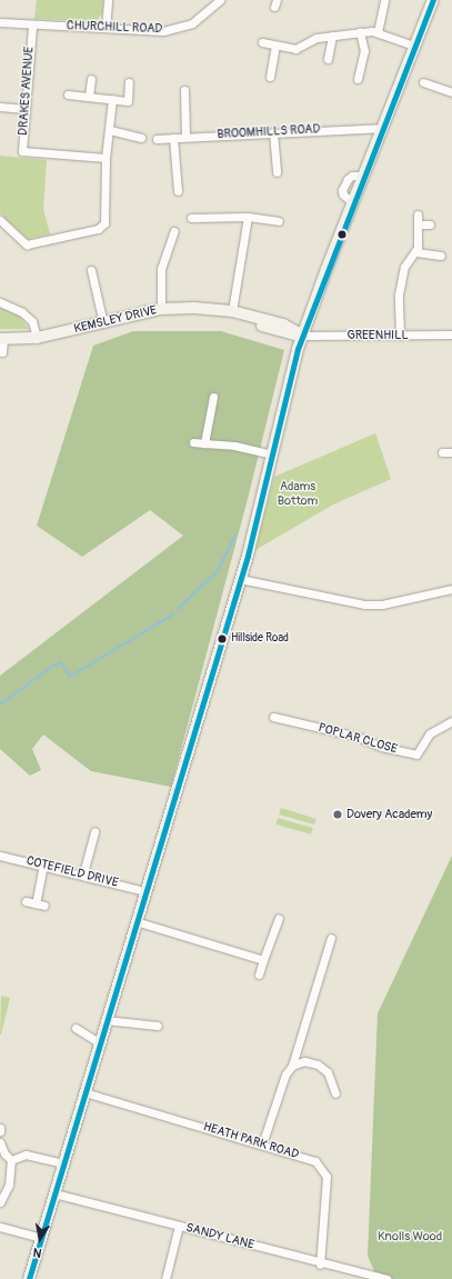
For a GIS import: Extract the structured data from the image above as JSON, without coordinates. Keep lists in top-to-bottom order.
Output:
{
  "streets": {
    "street": [
      "CHURCHILL ROAD",
      "DRAKES AVENUE",
      "BROOMHILLS ROAD",
      "KEMSLEY DRIVE",
      "GREENHILL",
      "POPLAR CLOSE",
      "COTEFIELD DRIVE",
      "HEATH PARK ROAD",
      "SANDY LANE"
    ]
  },
  "crossings": [
    ["CHURCHILL ROAD", "DRAKES AVENUE"],
    ["KEMSLEY DRIVE", "GREENHILL"],
    ["HEATH PARK ROAD", "SANDY LANE"]
  ],
  "parks": ["Adams Bottom", "Knolls Wood"],
  "places": ["Hillside Road", "Dovery Academy"],
  "north": "bottom"
}
